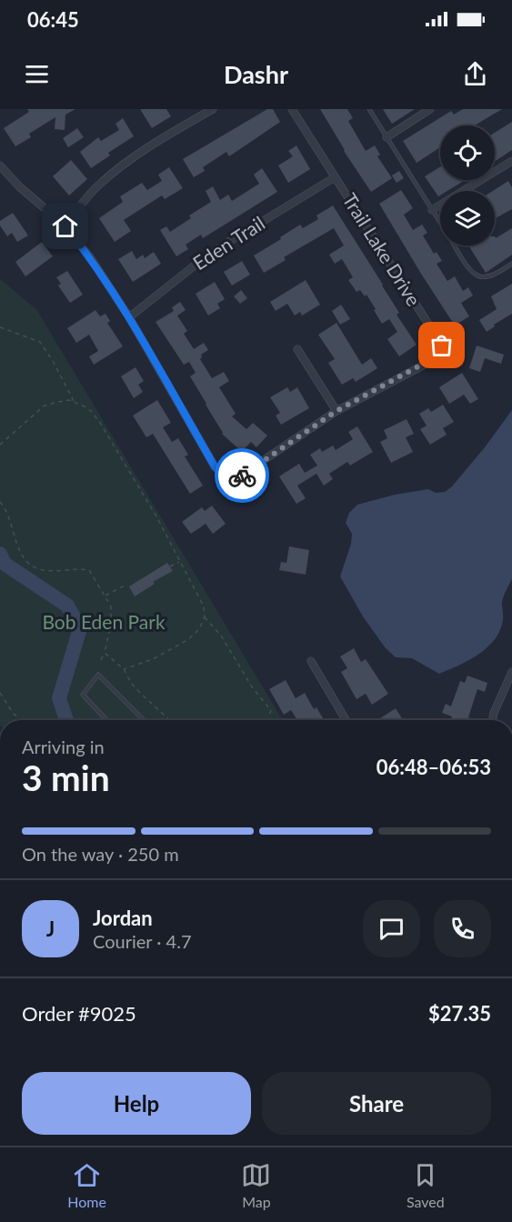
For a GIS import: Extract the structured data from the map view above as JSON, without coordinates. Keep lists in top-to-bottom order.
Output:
{
  "streets": {
    "street": ["Eden Trail", "Trail Lake Drive"]
  },
  "crossings": [
    ["Eden Trail", "Trail Lake Drive"]
  ],
  "parks": ["Bob Eden Park"],
  "page": {
    "status": "06:45",
    "header": "Dashr",
    "heading": ["3 min", "Arriving in", "06:48–06:53"],
    "panel": [
      "Jordan",
      "Courier · 4.7",
      "Order #9025",
      "$27.35"
    ],
    "bar": "On the way · 250 m",
    "round": "J",
    "buttons": ["Help", "Share"],
    "tabs": ["Home", "Map", "Saved"]
  }
}
